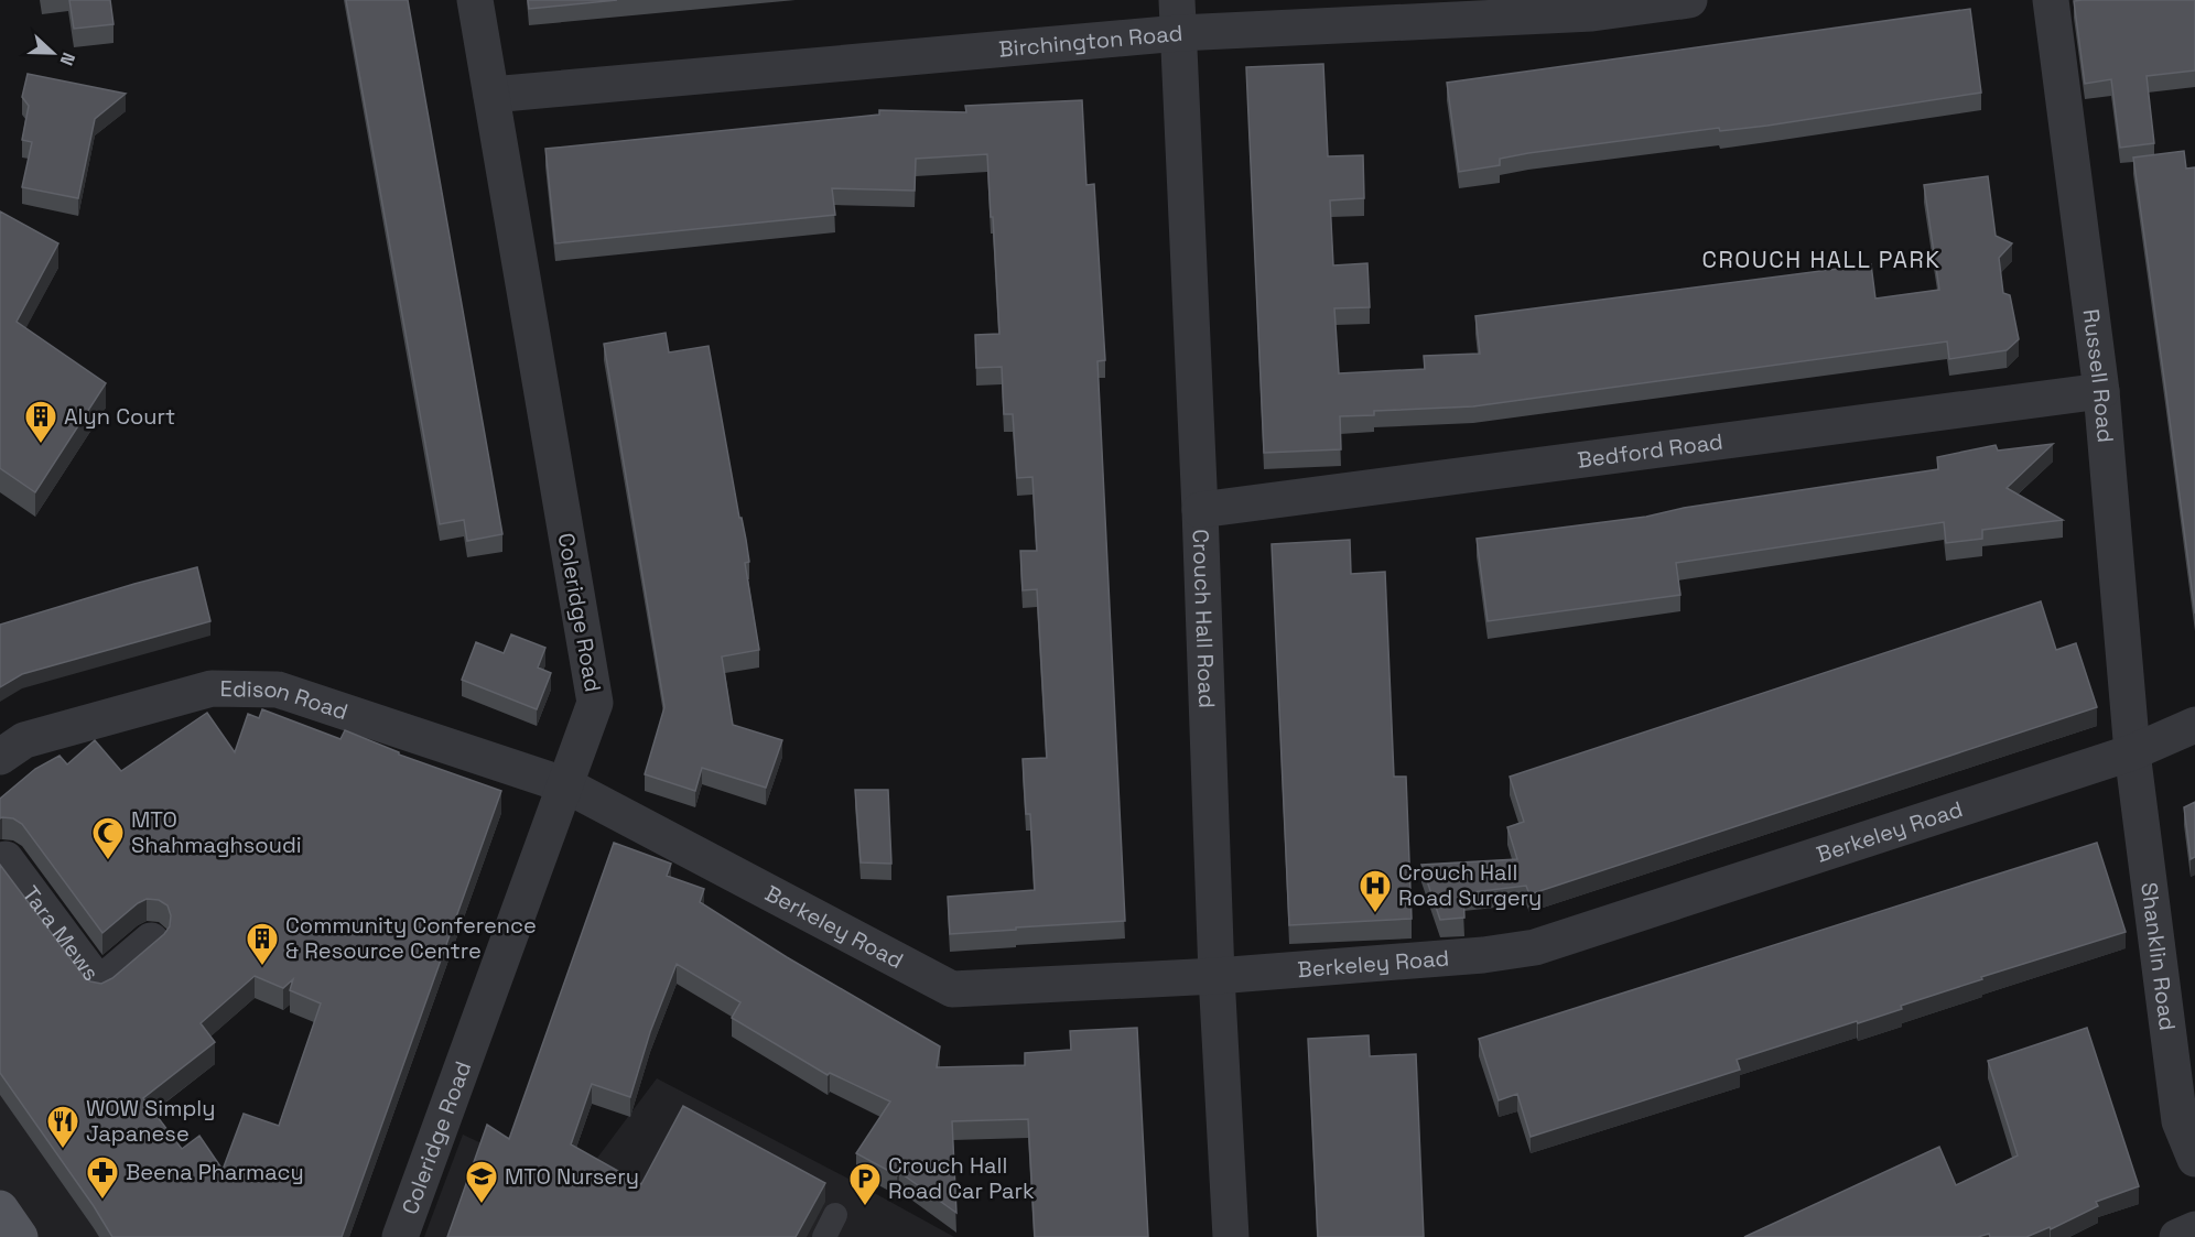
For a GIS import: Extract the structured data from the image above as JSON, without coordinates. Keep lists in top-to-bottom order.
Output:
{
  "streets": {
    "street": [
      "Birchington Road",
      "Russell Road",
      "Bedford Road",
      "Coleridge Road",
      "Crouch Hall Road",
      "Edison Road",
      "Berkeley Road",
      "Tara Mews",
      "Shanklin Road"
    ]
  },
  "crossings": [
    ["Birchington Road", "Coleridge Road"],
    ["Birchington Road", "Crouch Hall Road"],
    ["Russell Road", "Bedford Road"],
    ["Russell Road", "Berkeley Road"],
    ["Russell Road", "Shanklin Road"],
    ["Bedford Road", "Crouch Hall Road"],
    ["Coleridge Road", "Edison Road"],
    ["Coleridge Road", "Berkeley Road"],
    ["Crouch Hall Road", "Berkeley Road"],
    ["Edison Road", "Berkeley Road"],
    ["Berkeley Road", "Shanklin Road"]
  ],
  "districts": ["CROUCH HALL PARK"],
  "places": {
    "building": ["Alyn Court", "Community Conference & Resource Centre"],
    "mosque": ["MTO Shahmaghsoudi"],
    "hospital": ["Crouch Hall Road Surgery"],
    "restaurant": ["WOW Simply Japanese"],
    "pharmacy": ["Beena Pharmacy"],
    "school or university": ["MTO Nursery"],
    "parking": ["Crouch Hall Road Car Park"]
  },
  "north": "right"
}
